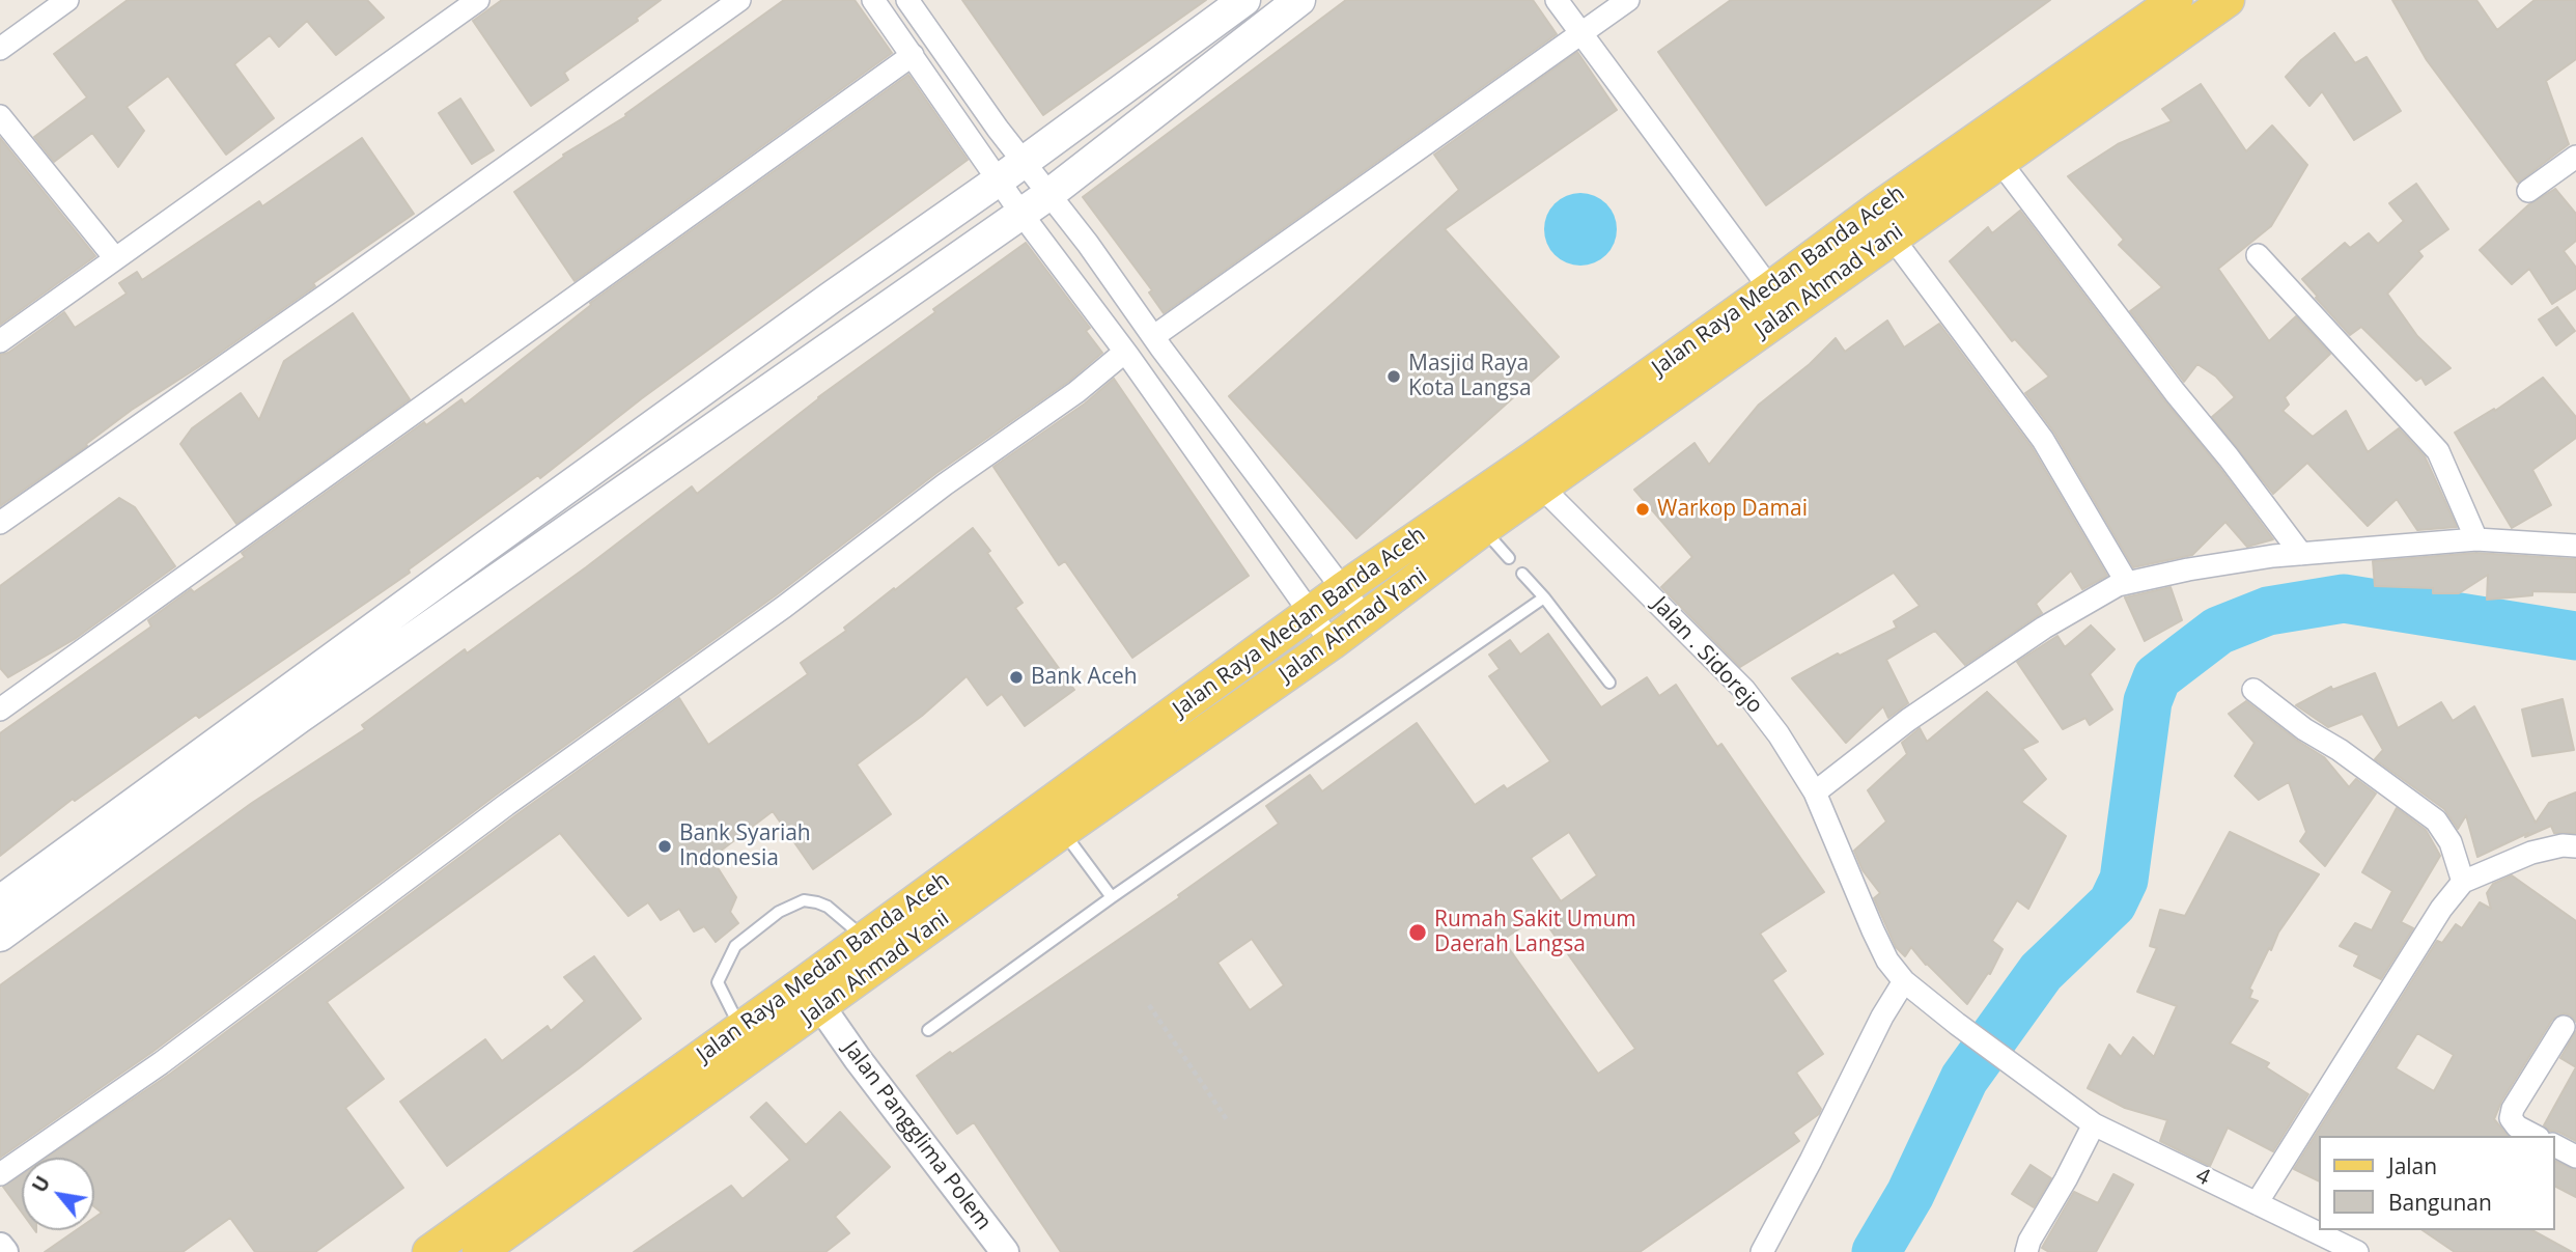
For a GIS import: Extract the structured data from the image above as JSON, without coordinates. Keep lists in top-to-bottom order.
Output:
{
  "streets": {
    "main road": ["Jalan Raya Medan Banda Aceh", "Jalan Ahmad Yani"],
    "street": ["Jalan . Sidorejo", "Jalan Pangglima Polem", "4"]
  },
  "crossings": [
    ["Jalan Raya Medan Banda Aceh", "Jalan Ahmad Yani"],
    ["Jalan Raya Medan Banda Aceh", "Jalan Pangglima Polem"],
    ["Jalan Ahmad Yani", "Jalan . Sidorejo"],
    ["Jalan Ahmad Yani", "Jalan Pangglima Polem"],
    ["Jalan . Sidorejo", "4"]
  ],
  "places": [
    "Masjid Raya Kota Langsa",
    "Warkop Damai",
    "Bank Aceh",
    "Bank Syariah Indonesia",
    "Rumah Sakit Umum Daerah Langsa"
  ],
  "legend": ["Jalan", "Bangunan"],
  "north": "top left"
}
